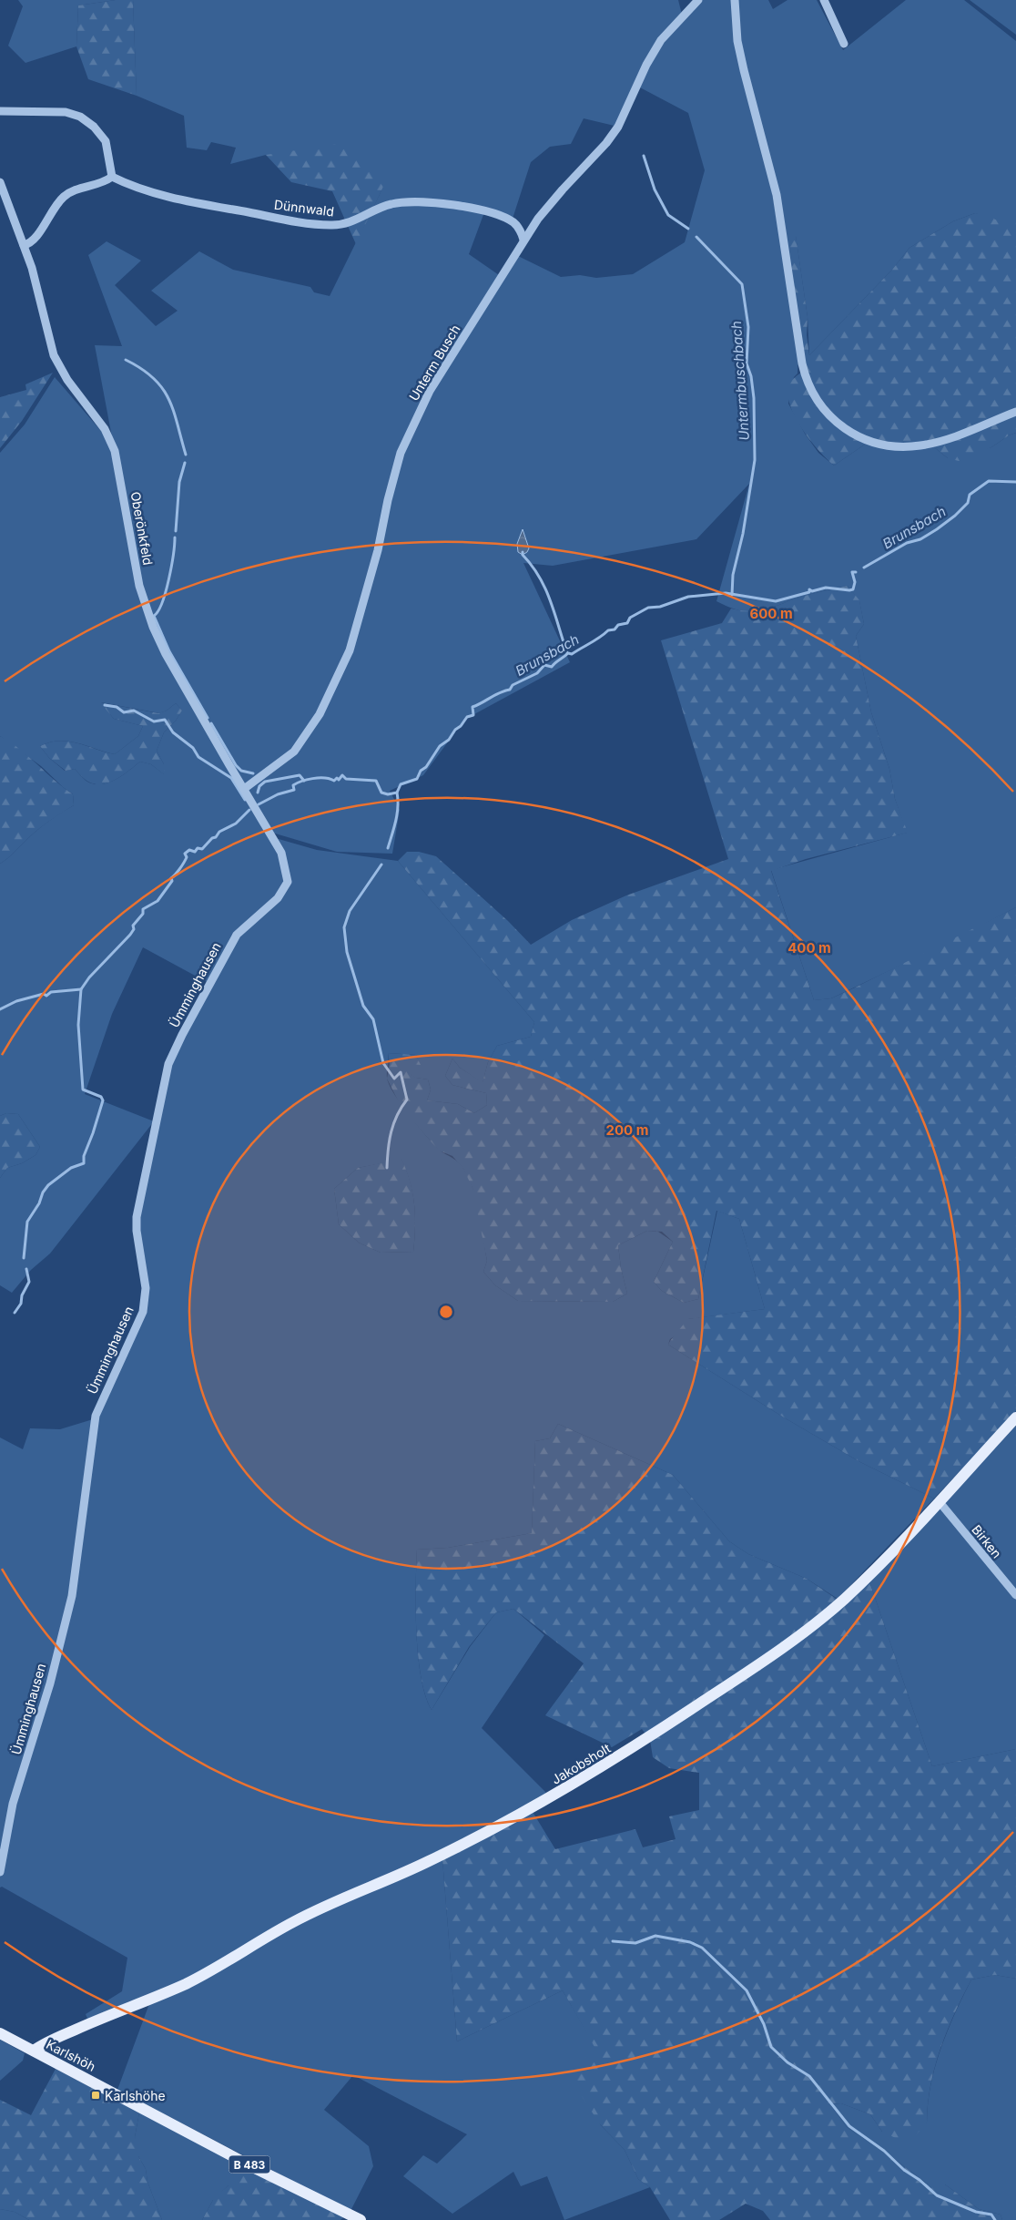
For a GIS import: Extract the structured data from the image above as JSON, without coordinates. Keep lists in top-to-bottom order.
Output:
{
  "streets": {
    "main road": ["Jakobsholt", "Karlshöh", "B 483"],
    "street": [
      "Dünnwald",
      "Unterm Busch",
      "Oberönkfeld",
      "Ümminghausen",
      "Birken"
    ]
  },
  "crossings": [
    ["Dünnwald", "Unterm Busch"],
    ["Unterm Busch", "Oberönkfeld"],
    ["Oberönkfeld", "Ümminghausen"],
    ["Birken", "Jakobsholt"],
    ["Jakobsholt", "Karlshöh"],
    ["Karlshöh", "B 483"]
  ],
  "water": ["Untermbuschbach", "Brunsbach"],
  "places": {
    "transit": ["Karlshöhe"]
  },
  "rings": ["600 m", "400 m", "200 m"]
}
